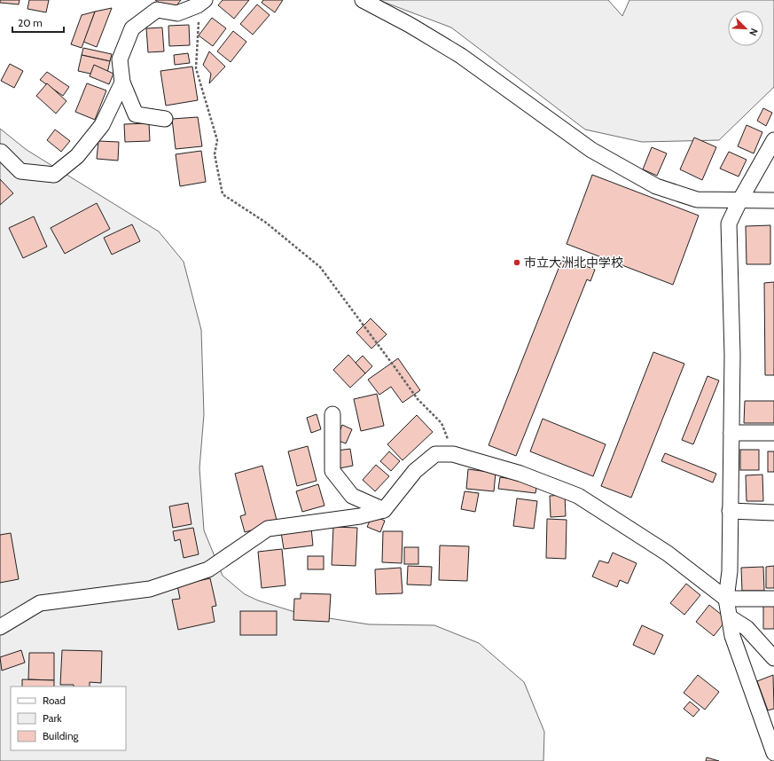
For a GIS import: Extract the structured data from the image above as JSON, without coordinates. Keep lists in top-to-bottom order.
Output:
{
  "places": ["市立大洲北中学校"],
  "legend": ["Road", "Park", "Building"],
  "scale_bar": "20 m",
  "north": "bottom right"
}
